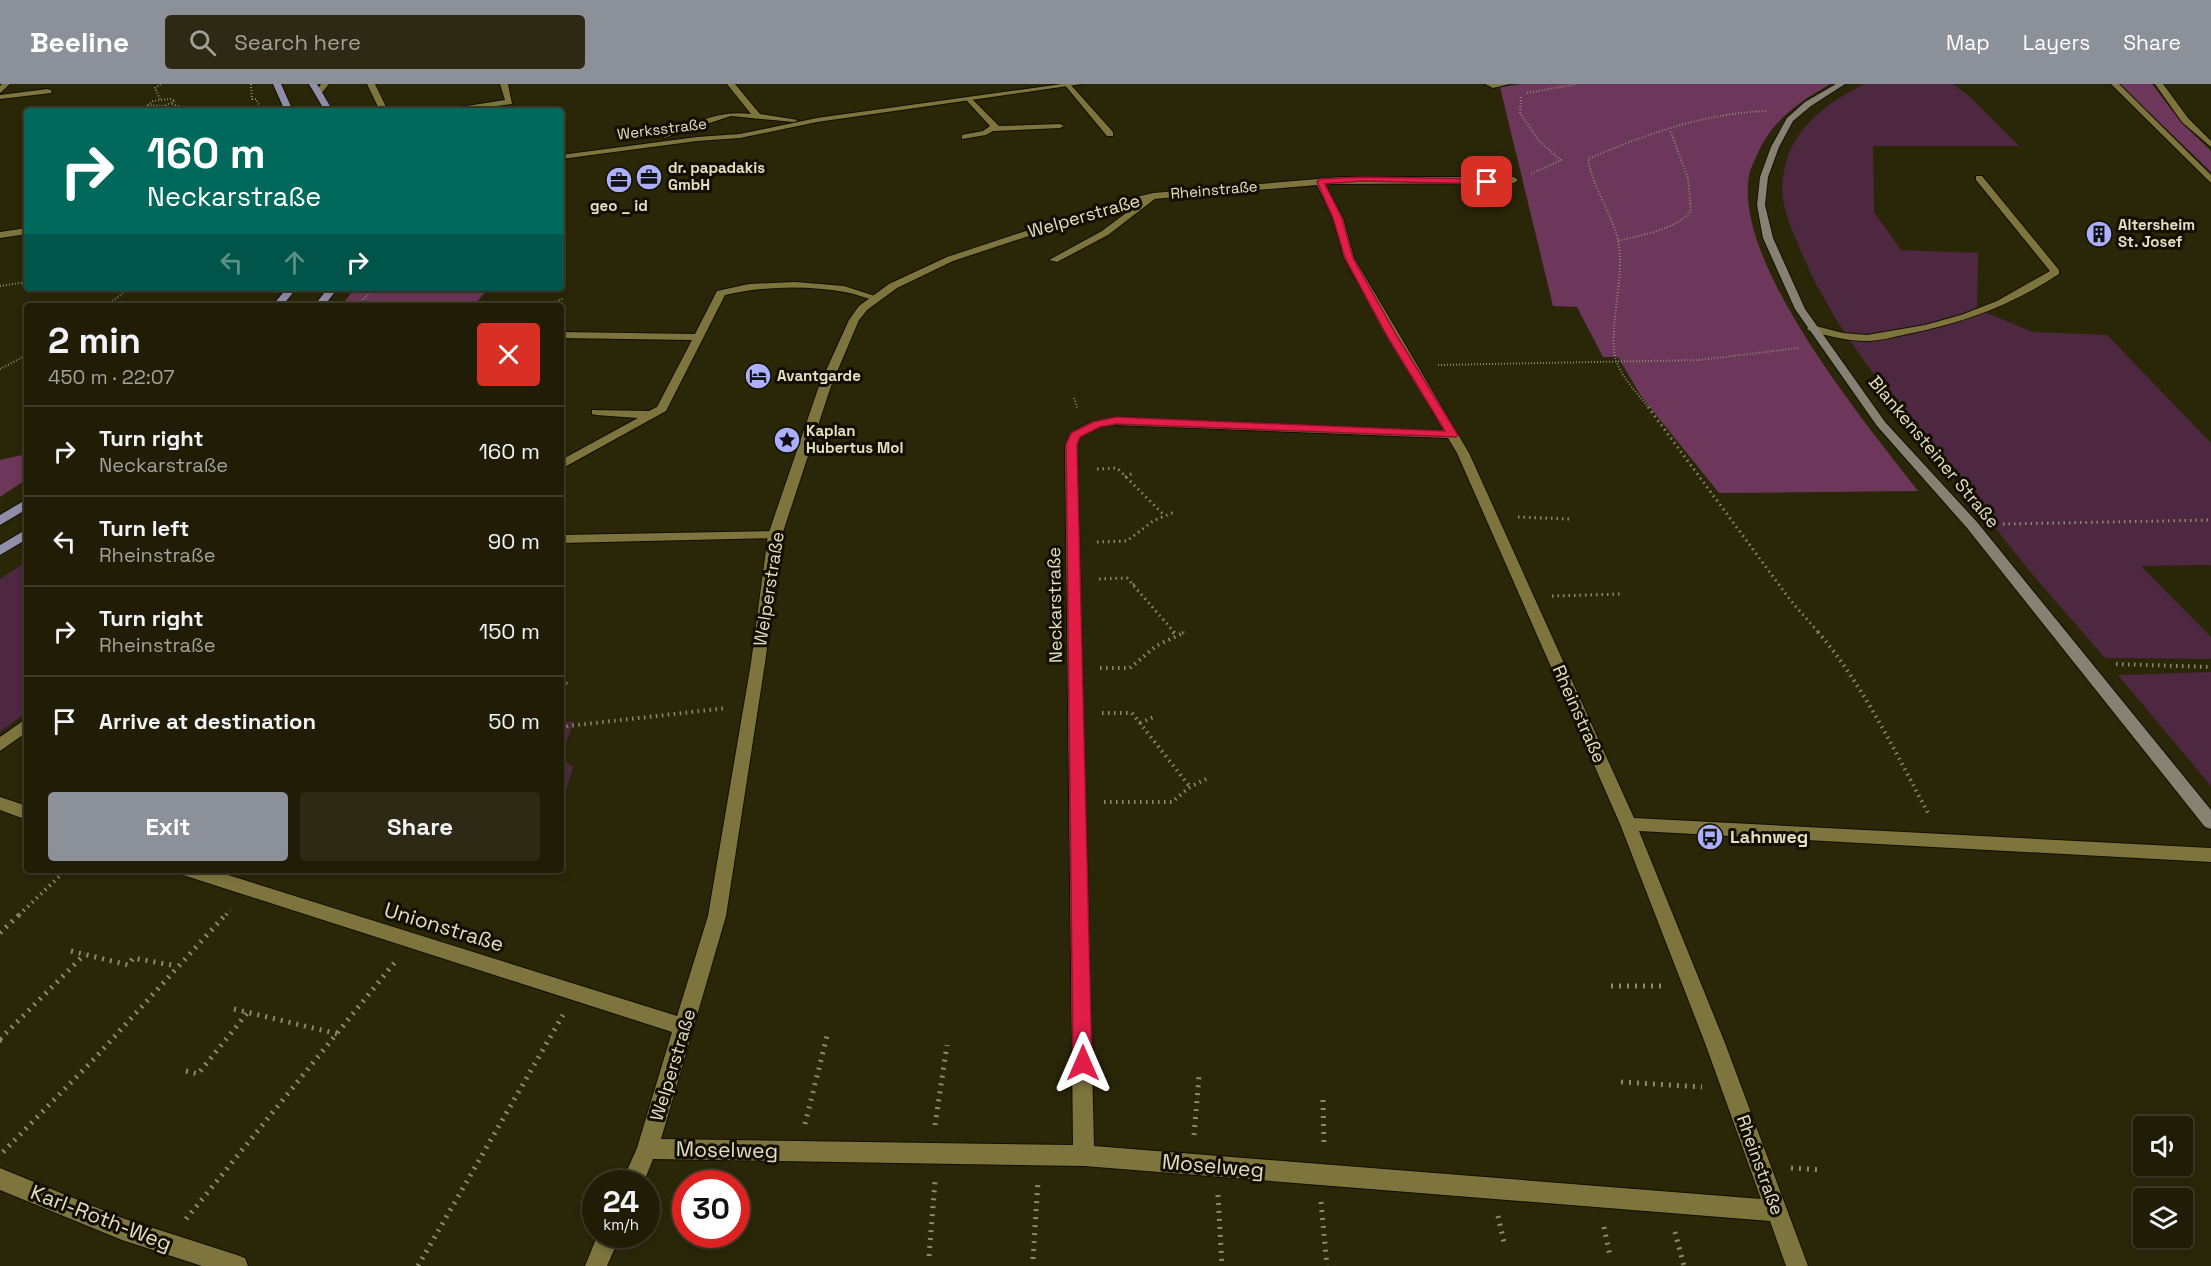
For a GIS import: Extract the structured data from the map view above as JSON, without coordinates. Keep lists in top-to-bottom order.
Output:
{
  "streets": {
    "main road": ["Blankensteiner Straße"],
    "street": [
      "Werksstraße",
      "Rheinstraße",
      "Welperstraße",
      "Neckarstraße",
      "Unionstraße",
      "Moselweg",
      "Karl-Roth-Weg"
    ]
  },
  "crossings": [
    ["Rheinstraße", "Welperstraße"],
    ["Rheinstraße", "Neckarstraße"],
    ["Rheinstraße", "Moselweg"],
    ["Welperstraße", "Unionstraße"],
    ["Welperstraße", "Moselweg"],
    ["Neckarstraße", "Moselweg"]
  ],
  "places": {
    "office": ["dr. papadakis GmbH", "geo _ id"],
    "building": ["Altersheim St. Josef"],
    "hotel": ["Avantgarde"],
    "place": ["Kaplan Hubertus Mol"],
    "bus stop": ["Lahnweg"]
  },
  "page": {
    "header": "Beeline",
    "search": "Search here",
    "nav": ["Map", "Layers", "Share"],
    "turn": ["160 m", "Neckarstraße"],
    "heading": ["2 min", "450 m · 22:07"],
    "list": [
      {
        "name": "Turn right",
        "note": "Neckarstraße",
        "value": "160 m"
      },
      {
        "name": "Turn left",
        "note": "Rheinstraße",
        "value": "90 m"
      },
      {
        "name": "Turn right",
        "note": "Rheinstraße",
        "value": "150 m"
      },
      {
        "name": "Arrive at destination",
        "value": "50 m"
      }
    ],
    "buttons": ["Exit", "Share"],
    "speed": "24 km/h",
    "limit": "30"
  }
}
